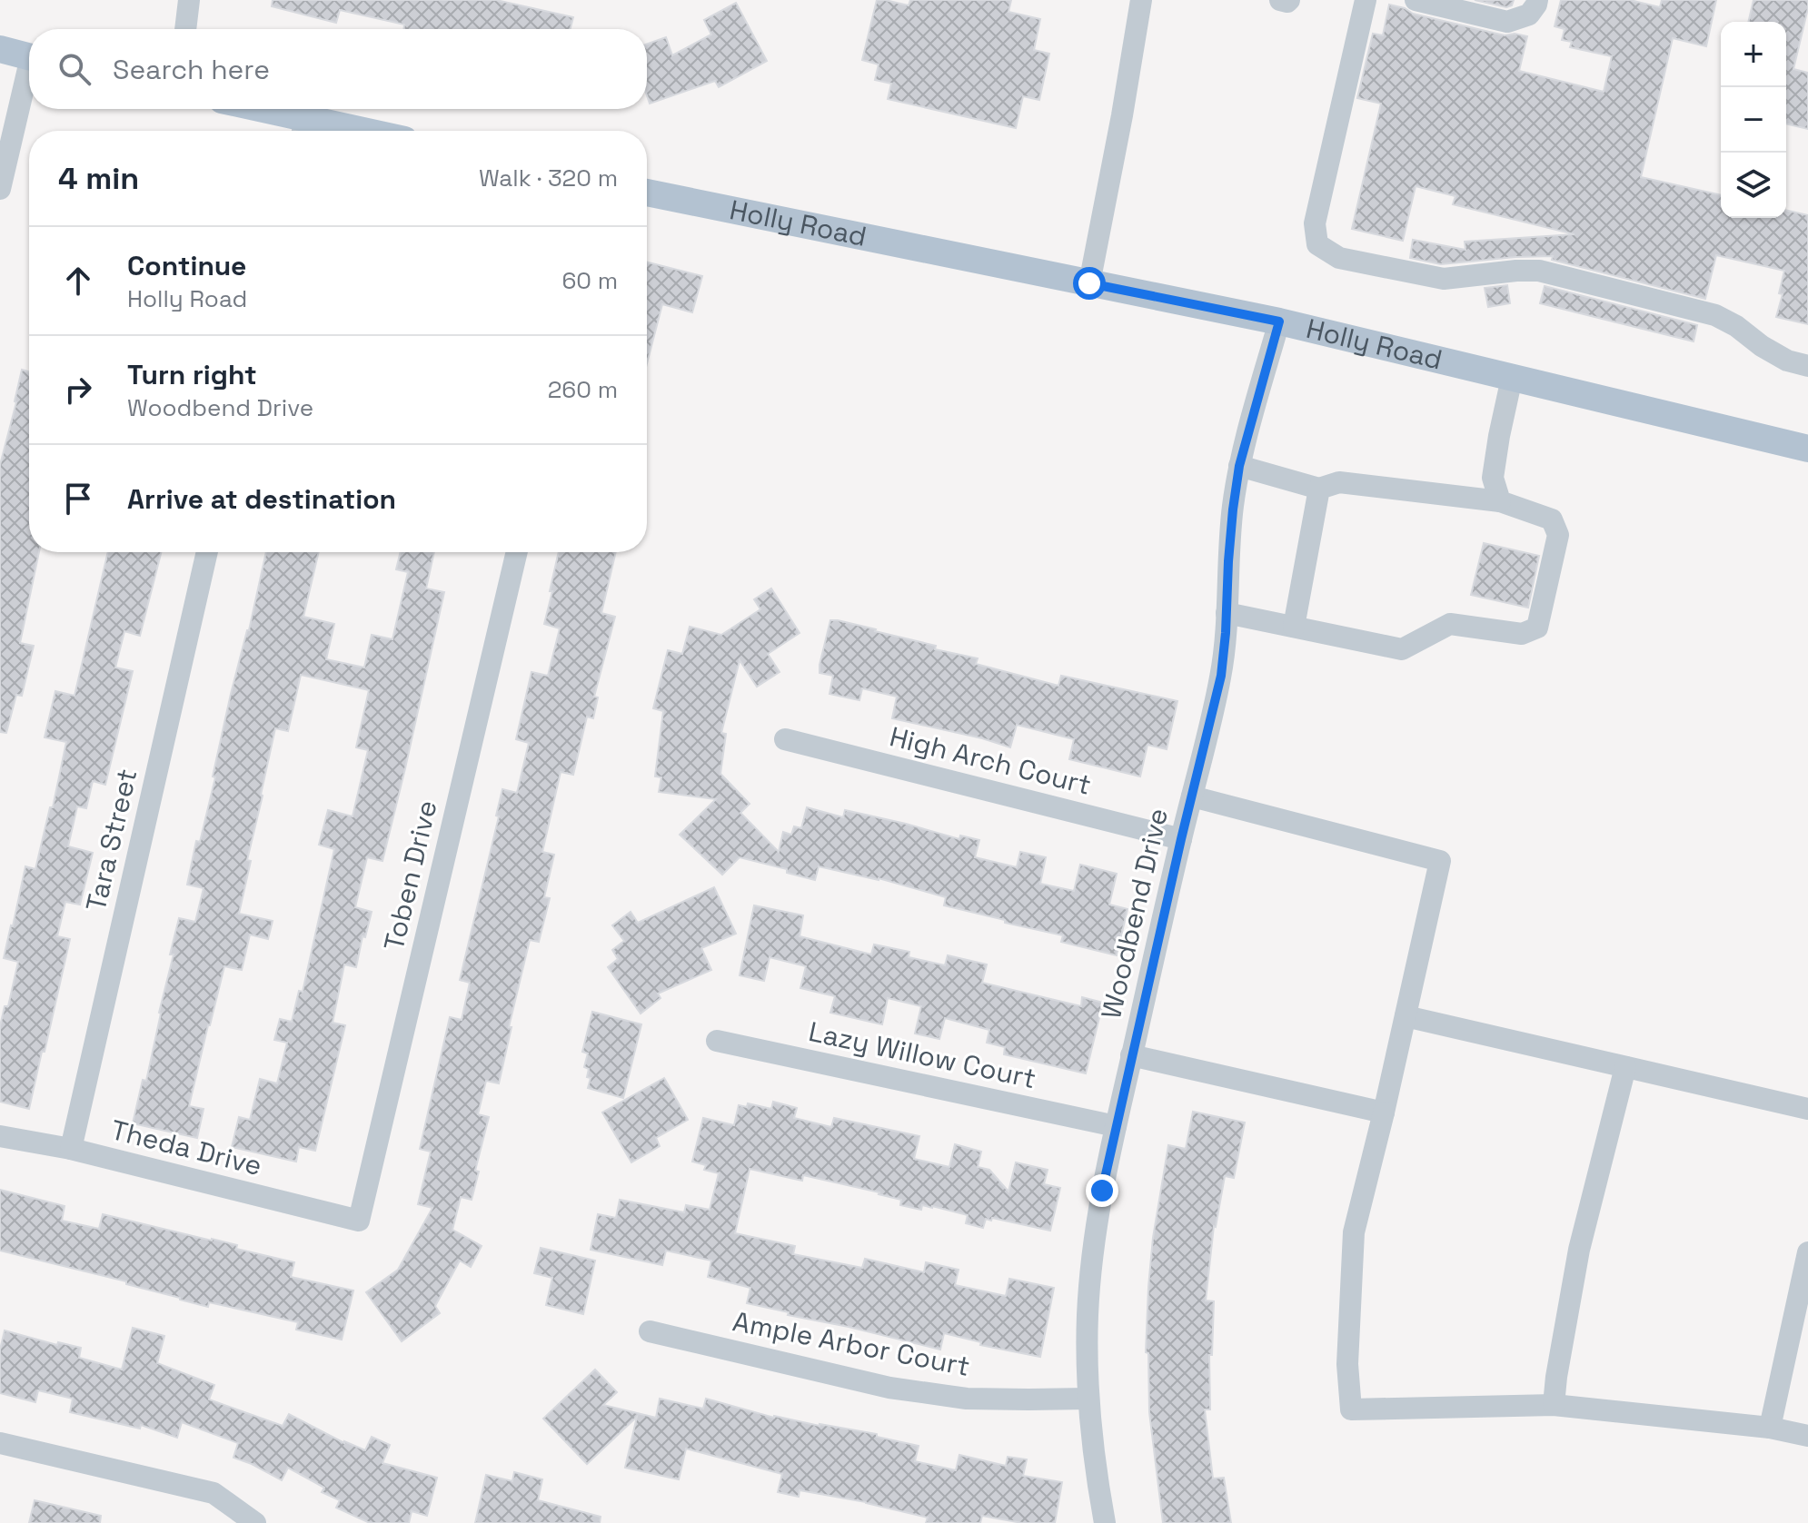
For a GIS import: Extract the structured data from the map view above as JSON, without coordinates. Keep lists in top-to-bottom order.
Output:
{
  "streets": {
    "main road": ["Holly Road"],
    "street": [
      "High Arch Court",
      "Tara Street",
      "Toben Drive",
      "Woodbend Drive",
      "Lazy Willow Court",
      "Theda Drive",
      "Ample Arbor Court"
    ]
  },
  "crossings": [
    ["Holly Road", "Woodbend Drive"],
    ["High Arch Court", "Woodbend Drive"],
    ["Tara Street", "Theda Drive"],
    ["Toben Drive", "Theda Drive"],
    ["Woodbend Drive", "Lazy Willow Court"],
    ["Woodbend Drive", "Ample Arbor Court"]
  ],
  "page": {
    "map_buttons": ["+", "−"],
    "search": "Search here",
    "heading": ["4 min", "Walk · 320 m"],
    "list": [
      ["Continue", "Holly Road", "60 m"],
      ["Turn right", "Woodbend Drive", "260 m"],
      "Arrive at destination"
    ]
  }
}
